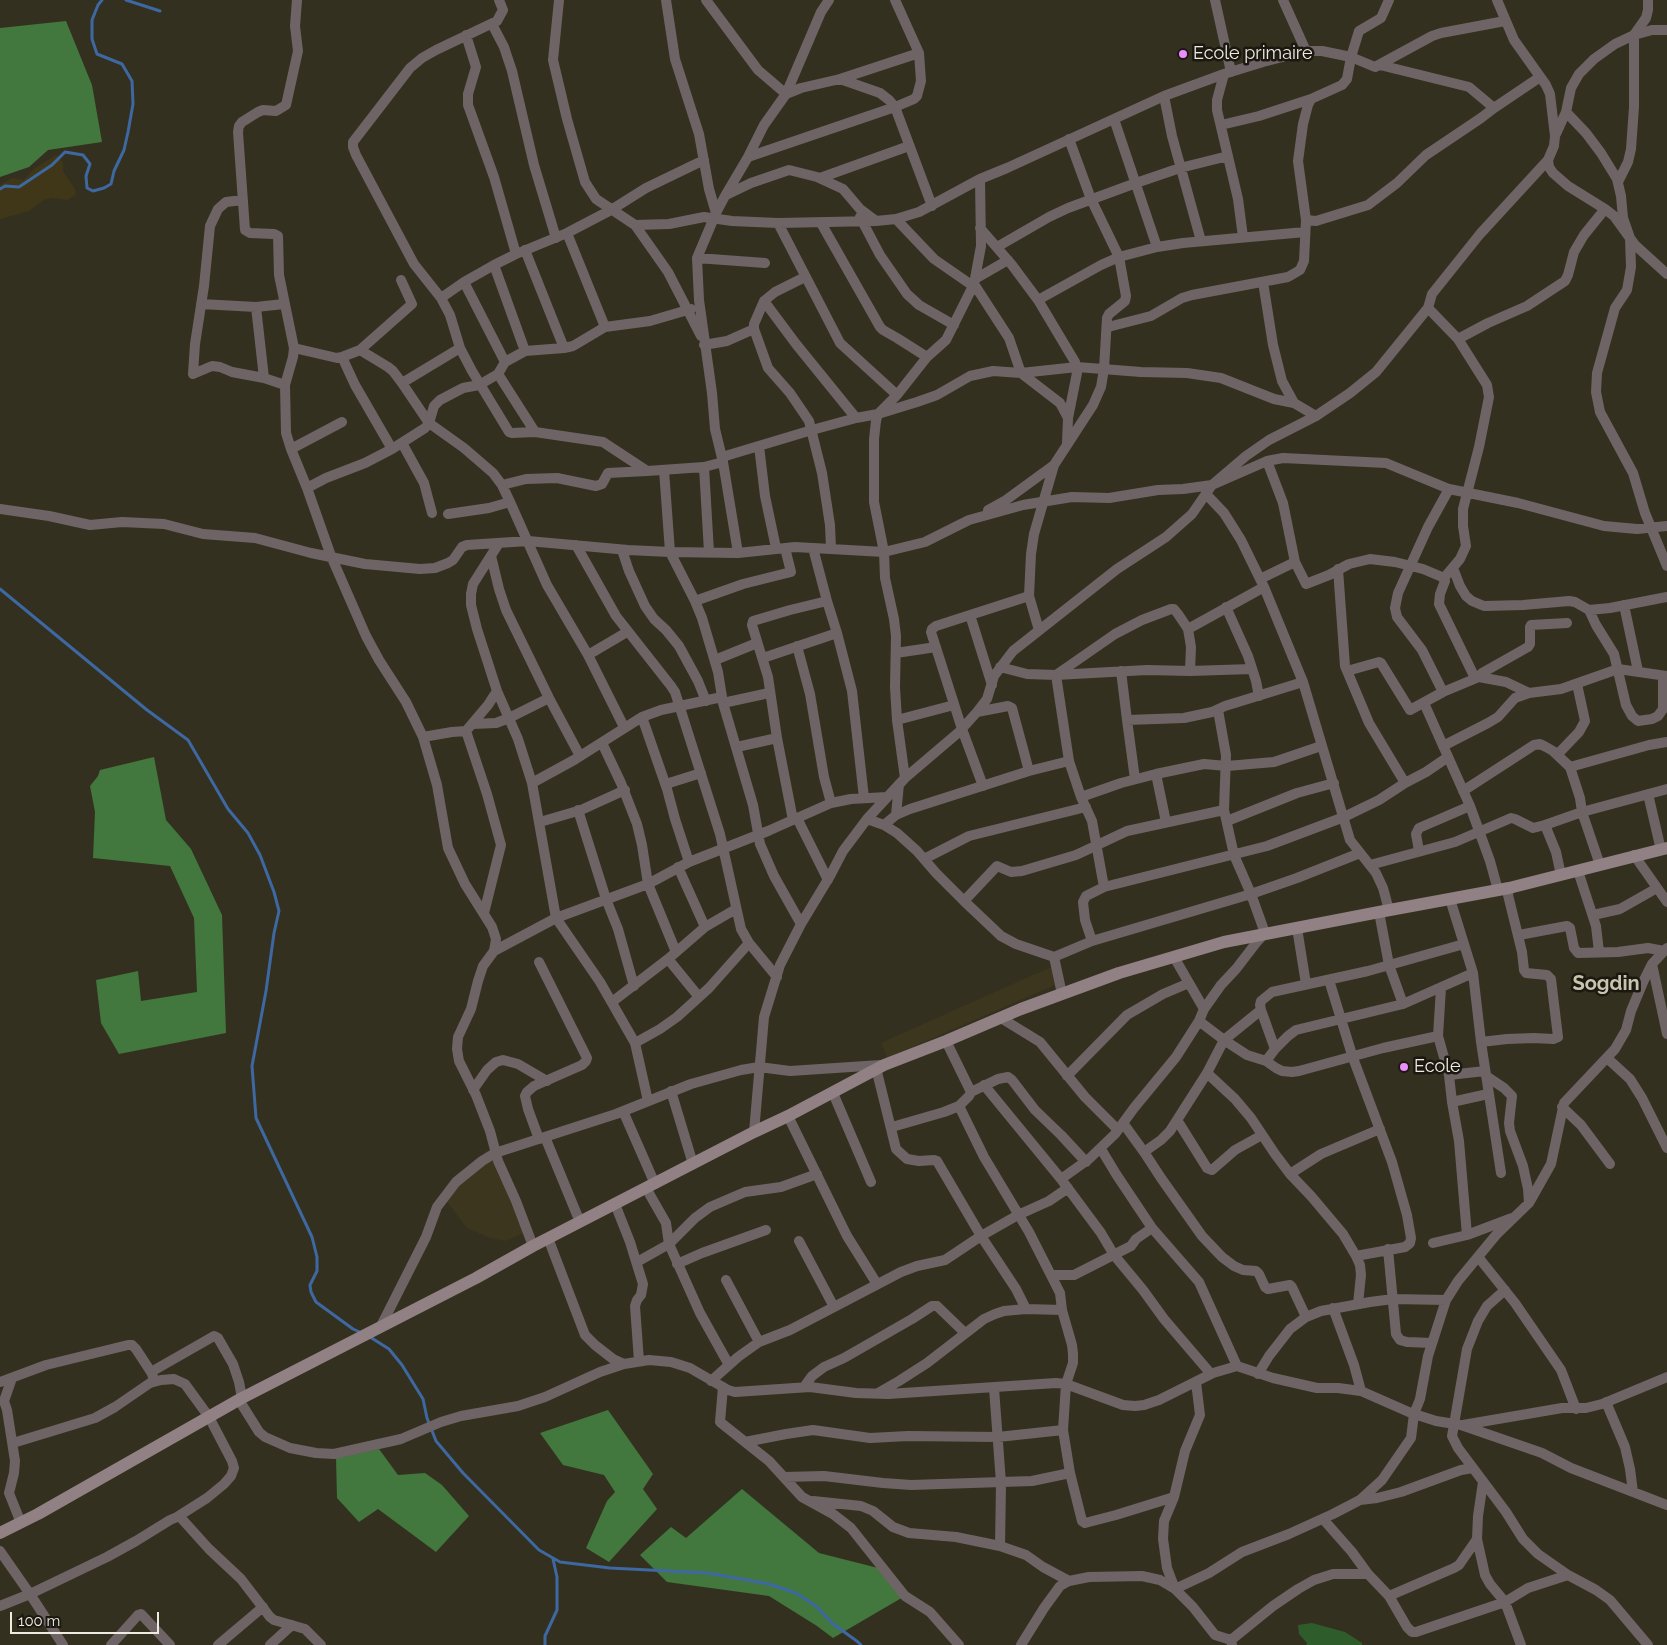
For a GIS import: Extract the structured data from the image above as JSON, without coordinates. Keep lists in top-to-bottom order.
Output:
{
  "districts": ["Sogdin"],
  "places": ["Ecole primaire", "Ecole"],
  "scale_bar": "100 m"
}
